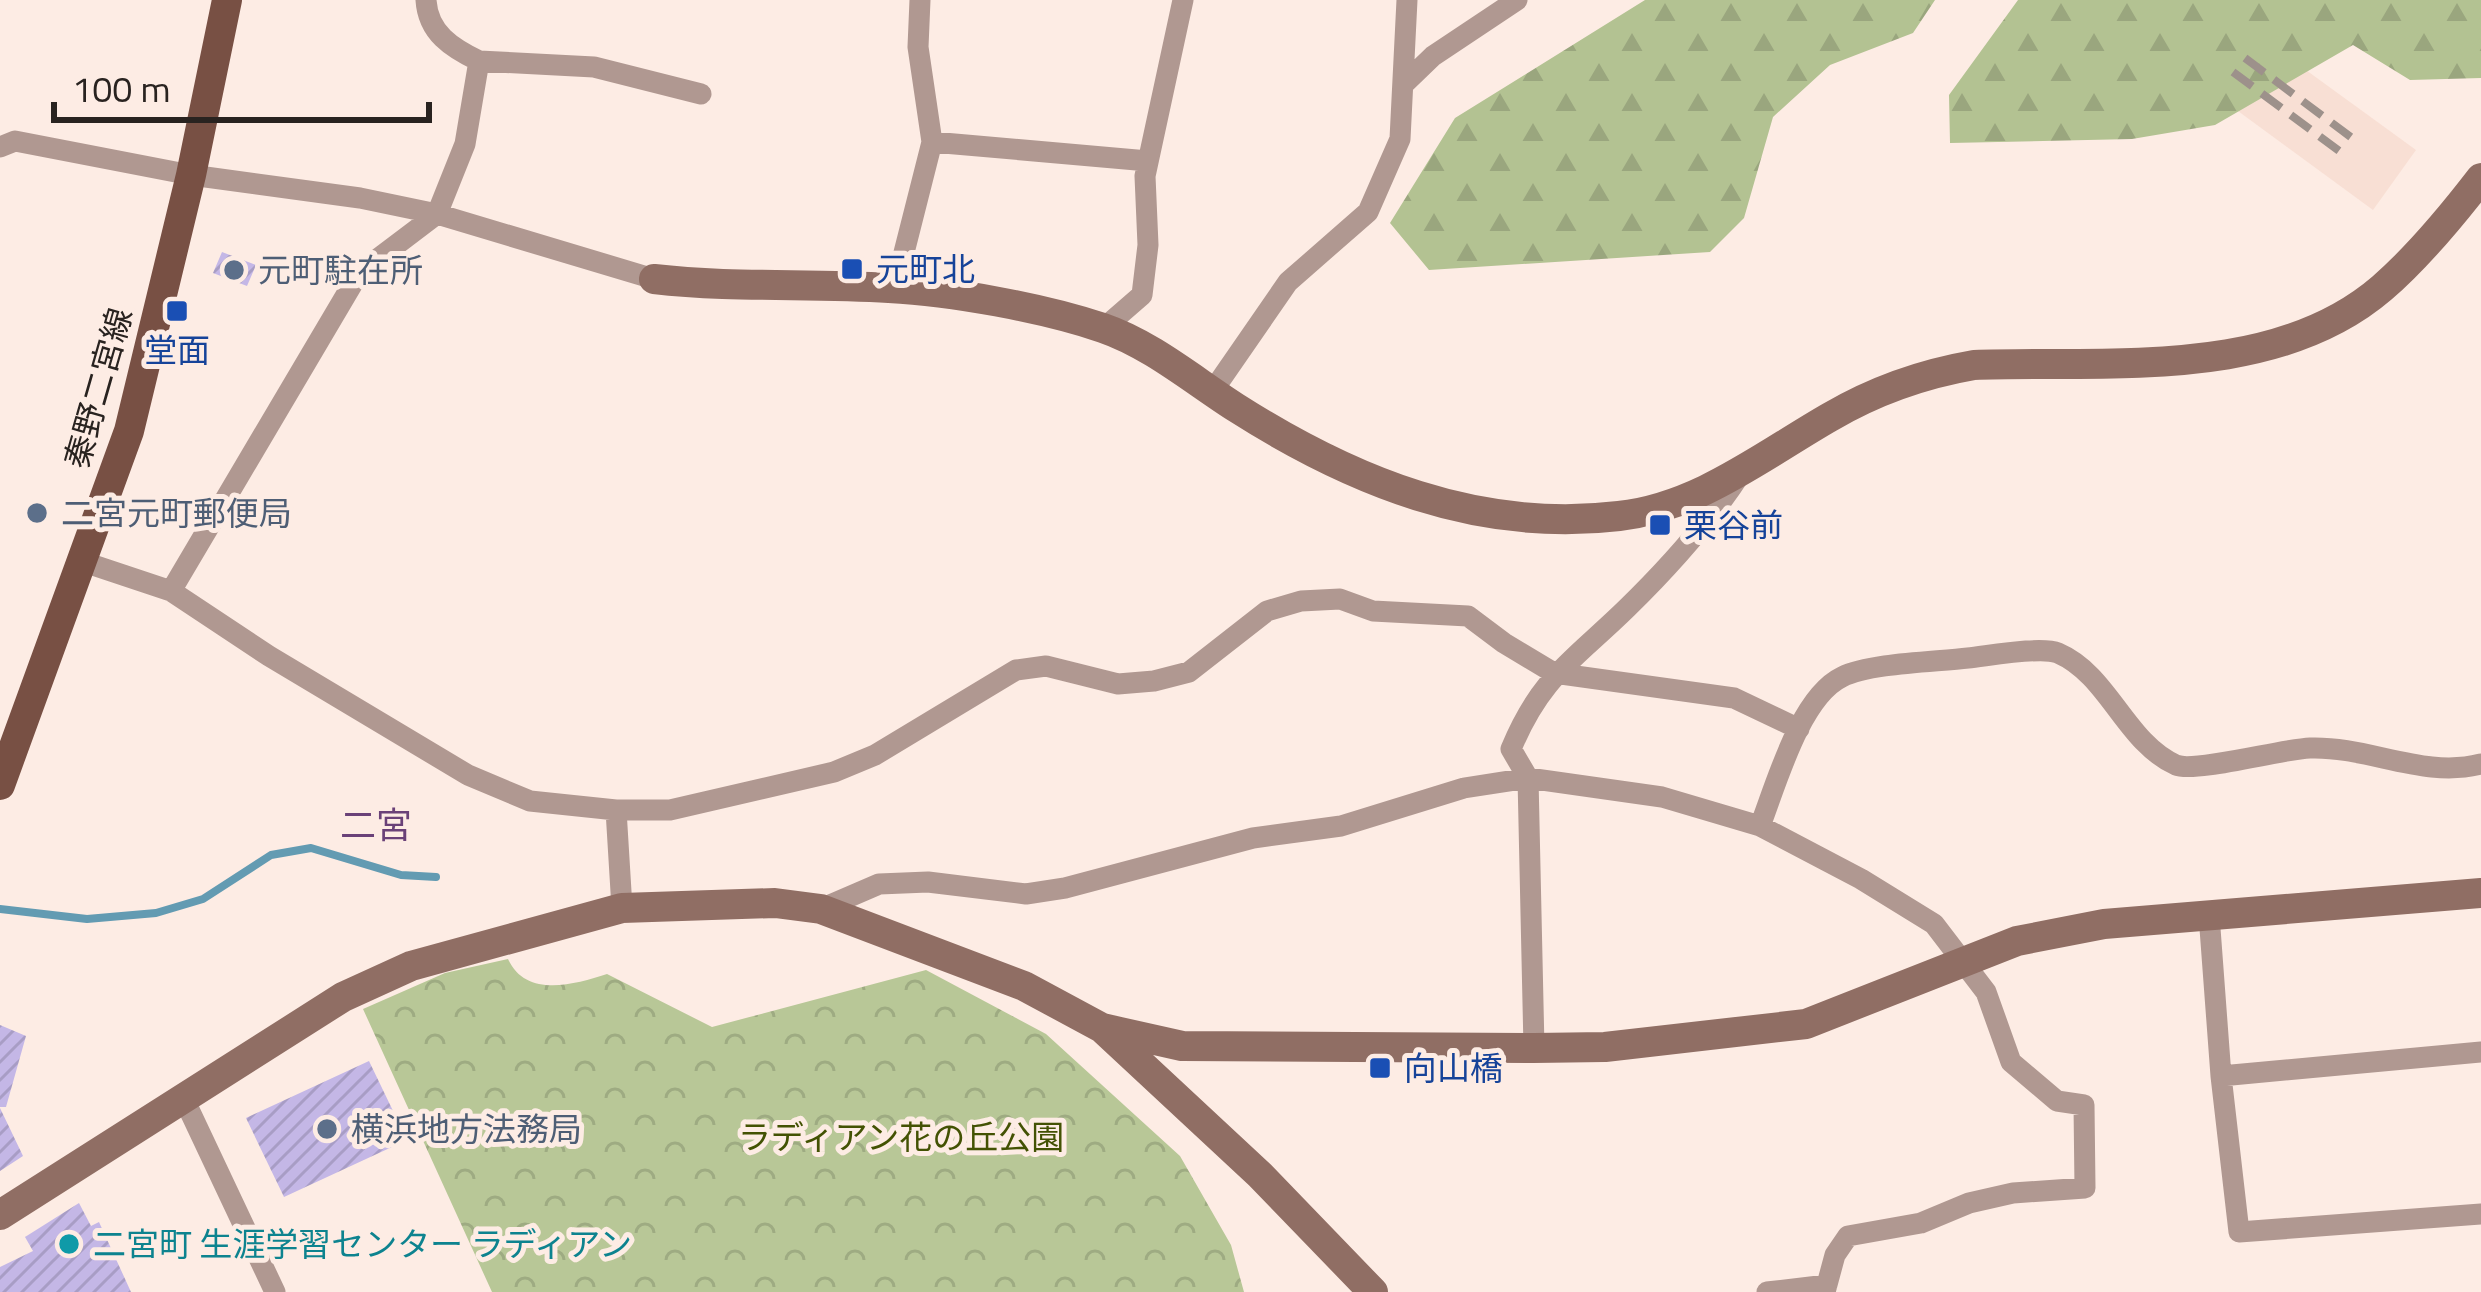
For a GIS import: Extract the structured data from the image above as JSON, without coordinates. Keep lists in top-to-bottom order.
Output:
{
  "streets": {
    "main road": ["秦野二宮線"]
  },
  "districts": ["二宮"],
  "parks": ["ラディアン花の丘公園"],
  "places": {
    "transit": [
      "元町北",
      "堂面",
      "栗谷前",
      "向山橋"
    ],
    "other": [
      "元町駐在所",
      "二宮元町郵便局",
      "横浜地方法務局",
      "二宮町 生涯学習センター ラディアン"
    ]
  },
  "scale_bar": "100 m"
}
